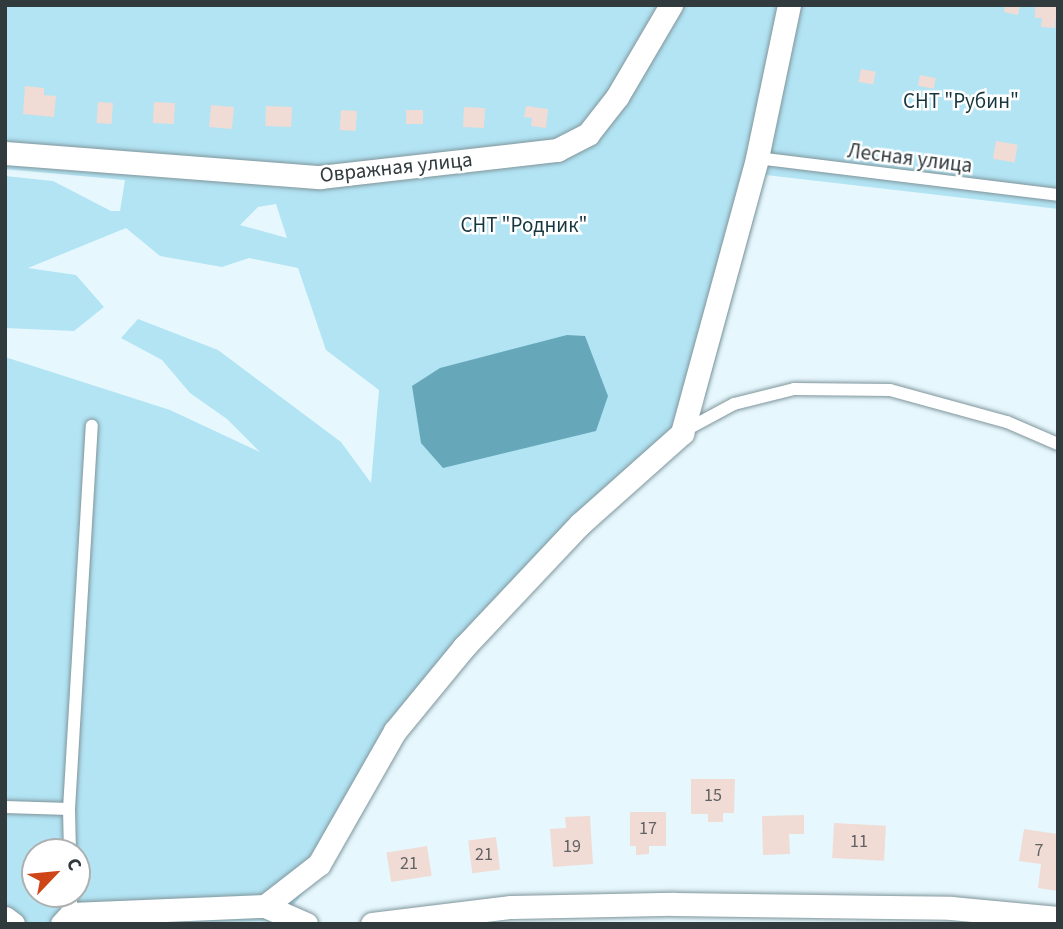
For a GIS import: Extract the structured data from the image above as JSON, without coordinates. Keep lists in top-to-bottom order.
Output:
{
  "streets": {
    "street": ["Овражная улица"],
    "lane": ["Лесная улица"]
  },
  "parks": ["СНТ \"Рубин\"", "СНТ \"Родник\""],
  "house_numbers": [
    "15",
    "17",
    "11",
    "19",
    "7",
    "21",
    "21"
  ],
  "north": "top right"
}
